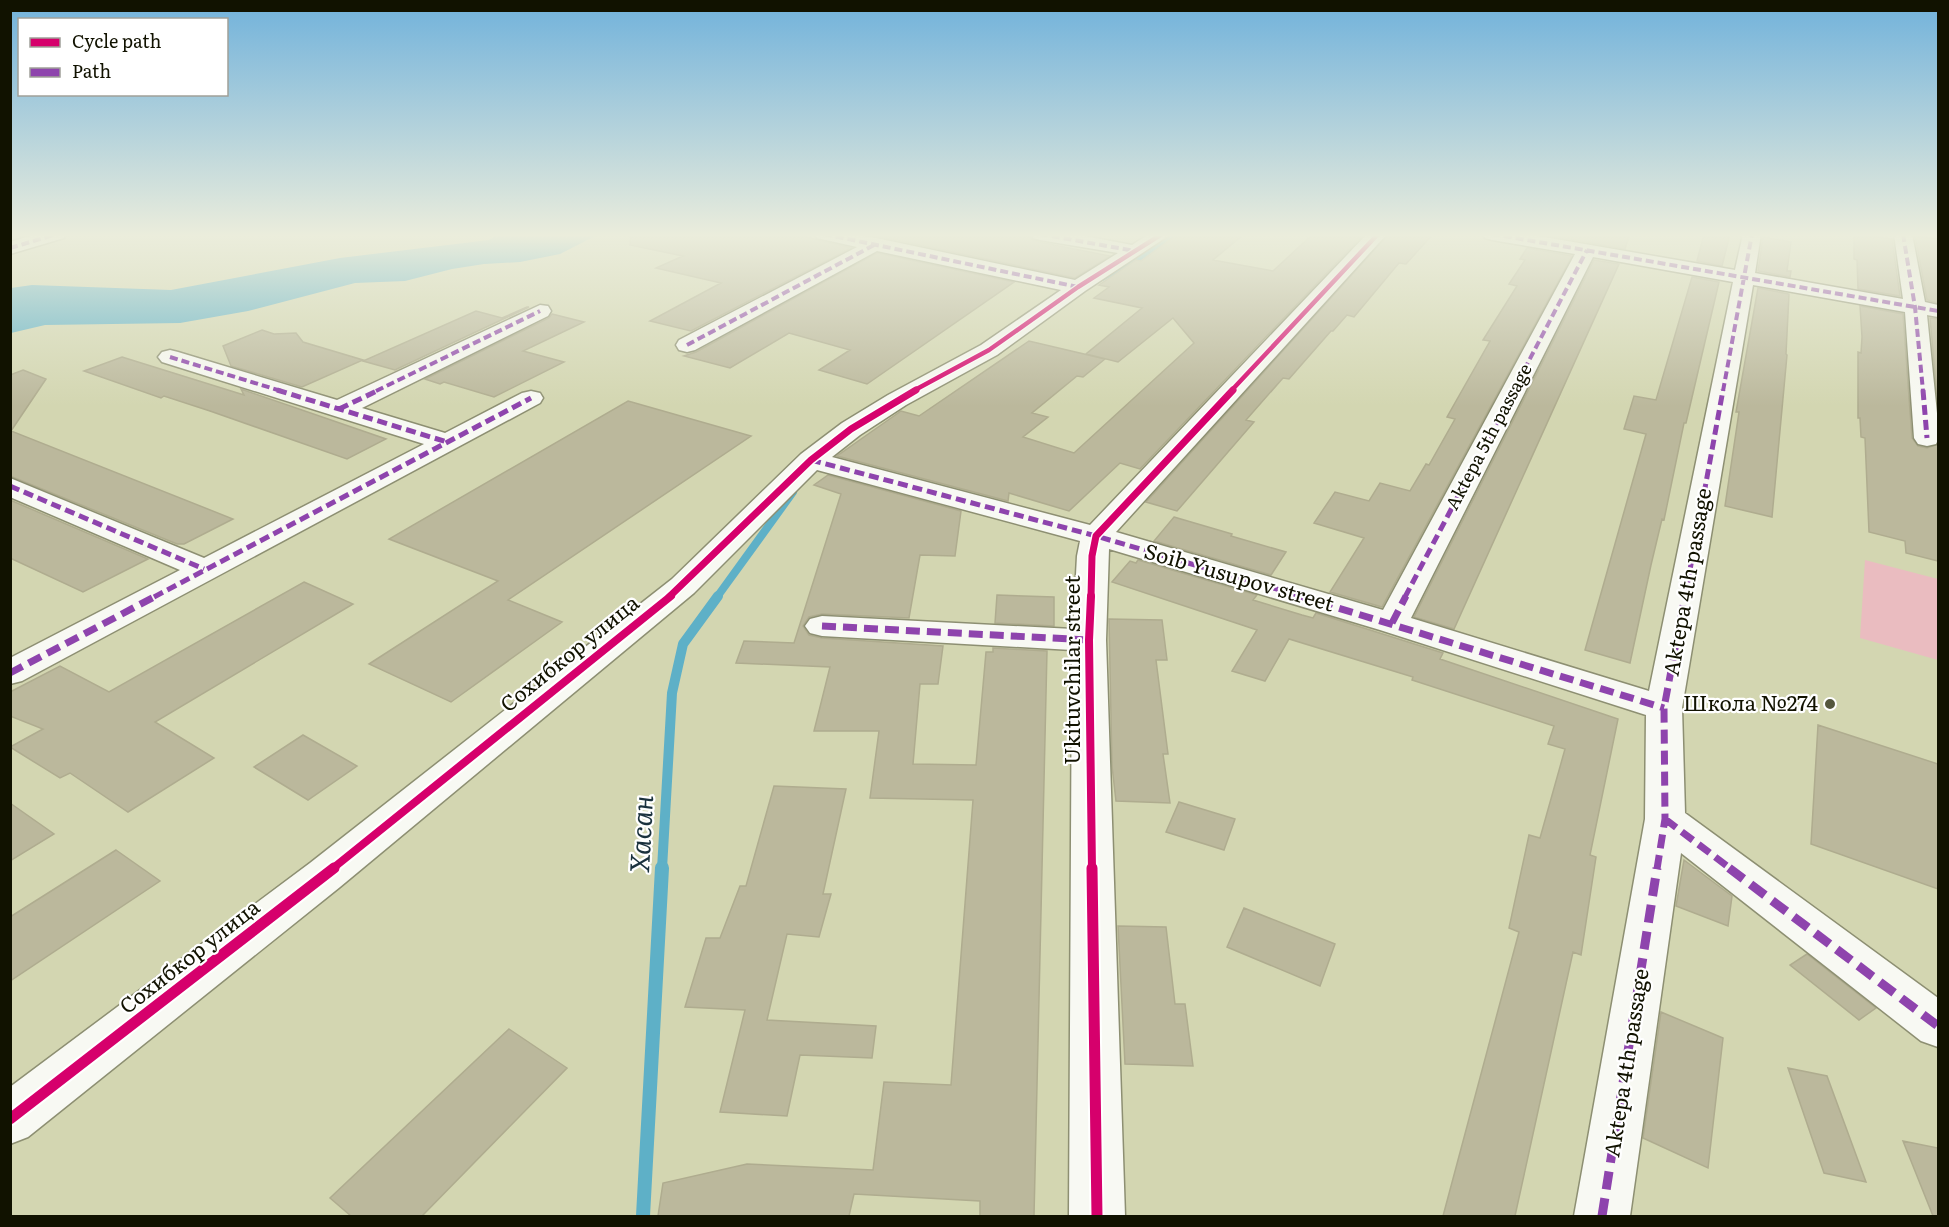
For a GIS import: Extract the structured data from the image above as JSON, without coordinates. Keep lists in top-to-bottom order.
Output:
{
  "streets": {
    "street": [
      "Aktepa 5th passage",
      "Soib Yusupov street",
      "Aktepa 4th passage",
      "Сохибкор улица",
      "Ukituvchilar street"
    ]
  },
  "crossings": [
    ["Aktepa 5th passage", "Soib Yusupov street"],
    ["Soib Yusupov street", "Aktepa 4th passage"],
    ["Soib Yusupov street", "Сохибкор улица"],
    ["Soib Yusupov street", "Ukituvchilar street"]
  ],
  "water": ["Хасан"],
  "places": ["Школа №274"],
  "legend": ["Cycle path", "Path"]
}
